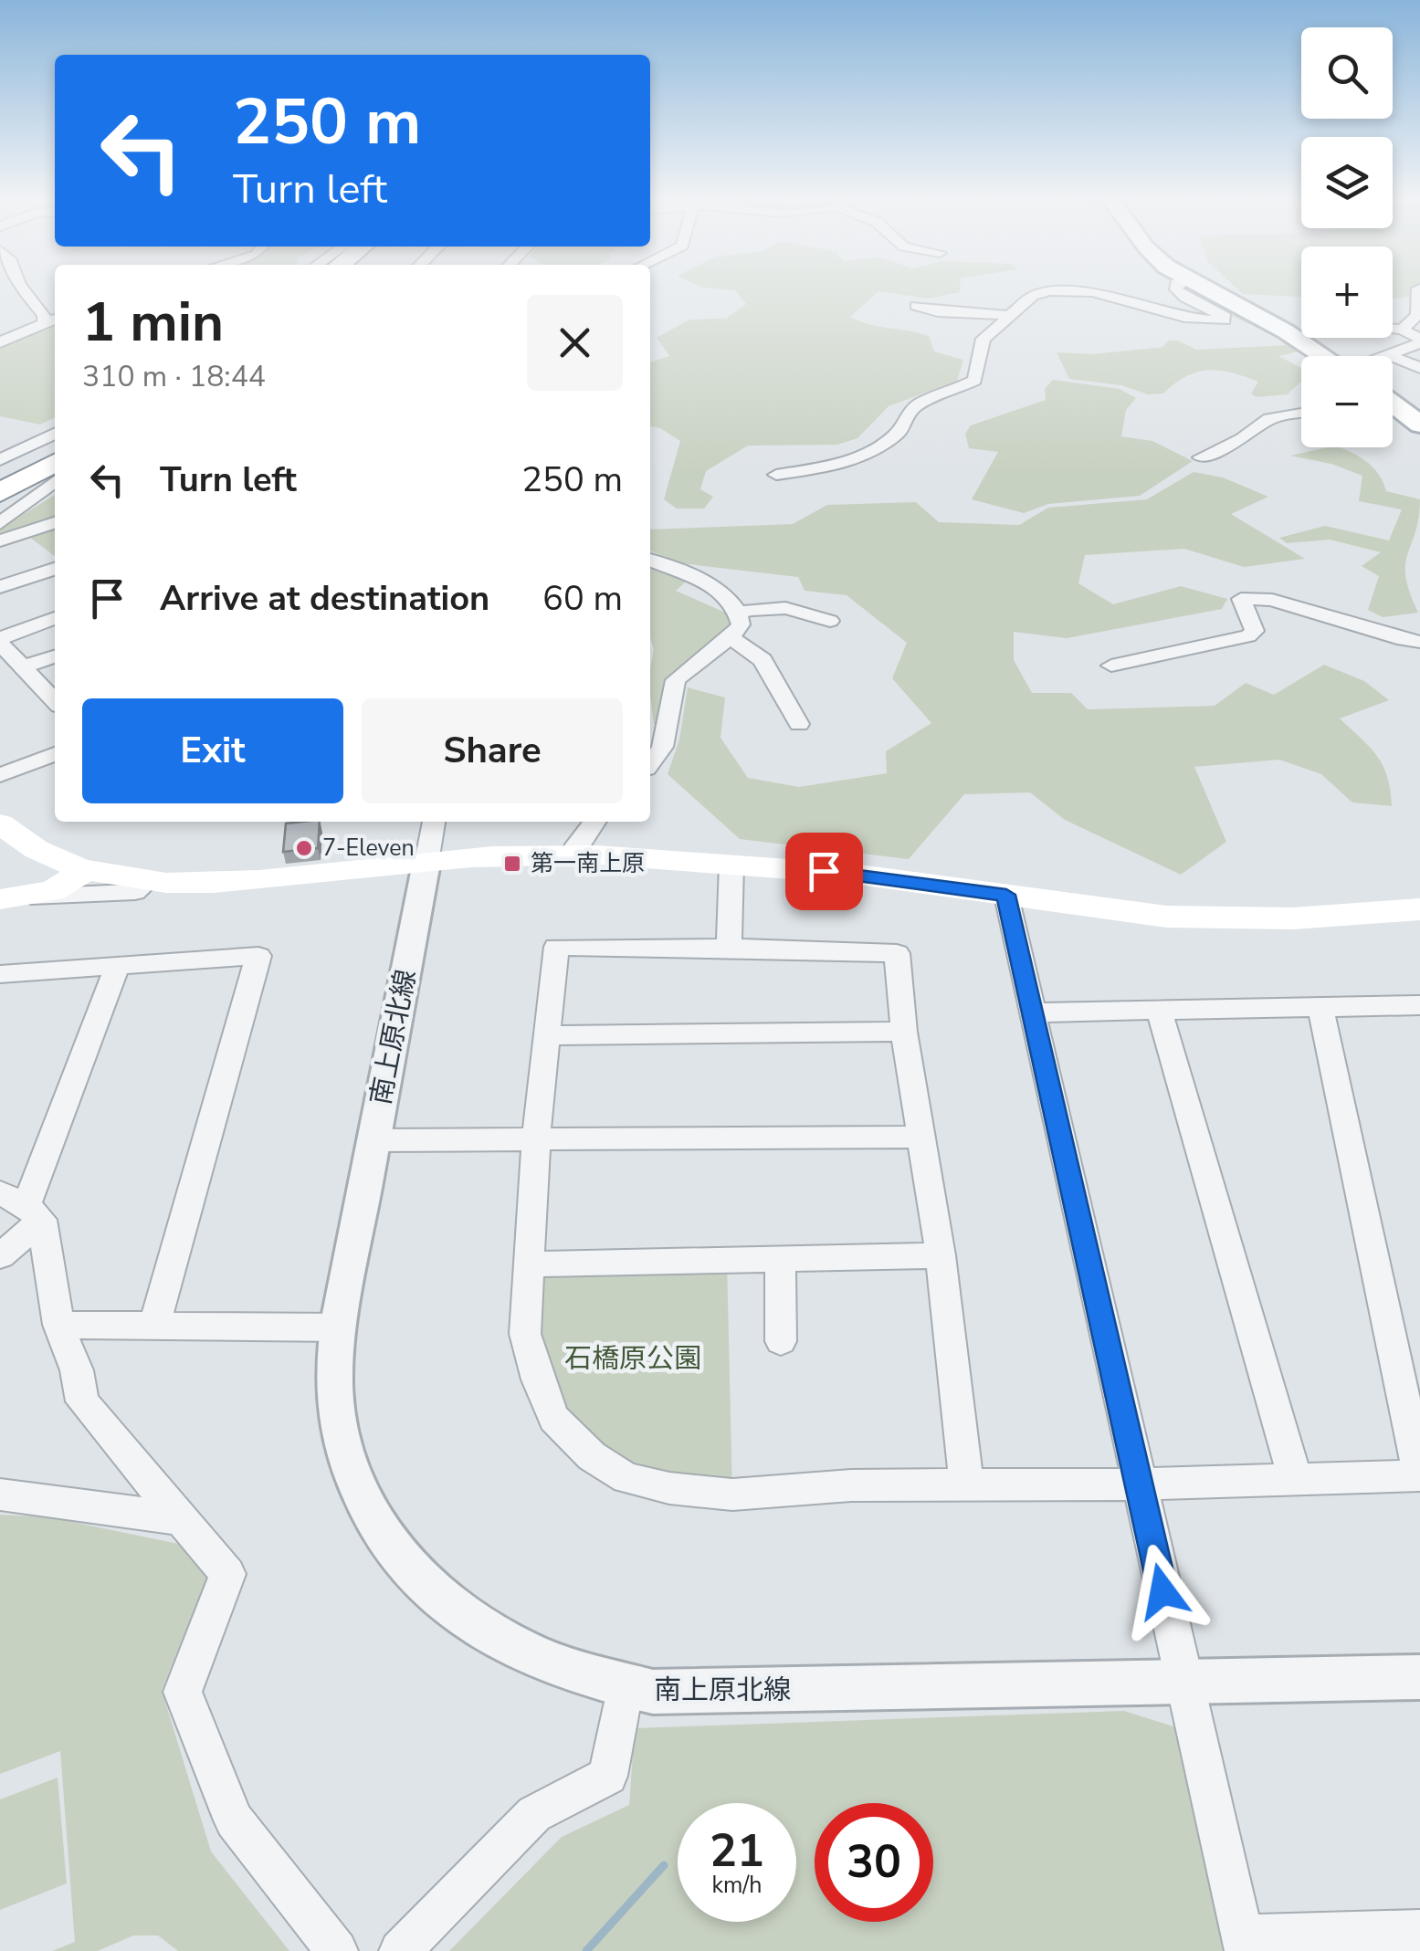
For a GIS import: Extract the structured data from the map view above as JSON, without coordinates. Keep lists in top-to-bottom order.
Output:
{
  "streets": {
    "street": ["南上原北線"]
  },
  "parks": ["石橋原公園"],
  "places": {
    "other": ["7-Eleven"],
    "transit": ["第一南上原"]
  },
  "page": {
    "map_buttons": ["+", "−"],
    "turn": ["250 m", "Turn left"],
    "heading": ["1 min", "310 m · 18:44"],
    "list": [
      {
        "name": "Turn left",
        "value": "250 m"
      },
      {
        "name": "Arrive at destination",
        "value": "60 m"
      }
    ],
    "buttons": ["Exit", "Share"],
    "speed": "21 km/h",
    "limit": "30"
  }
}
